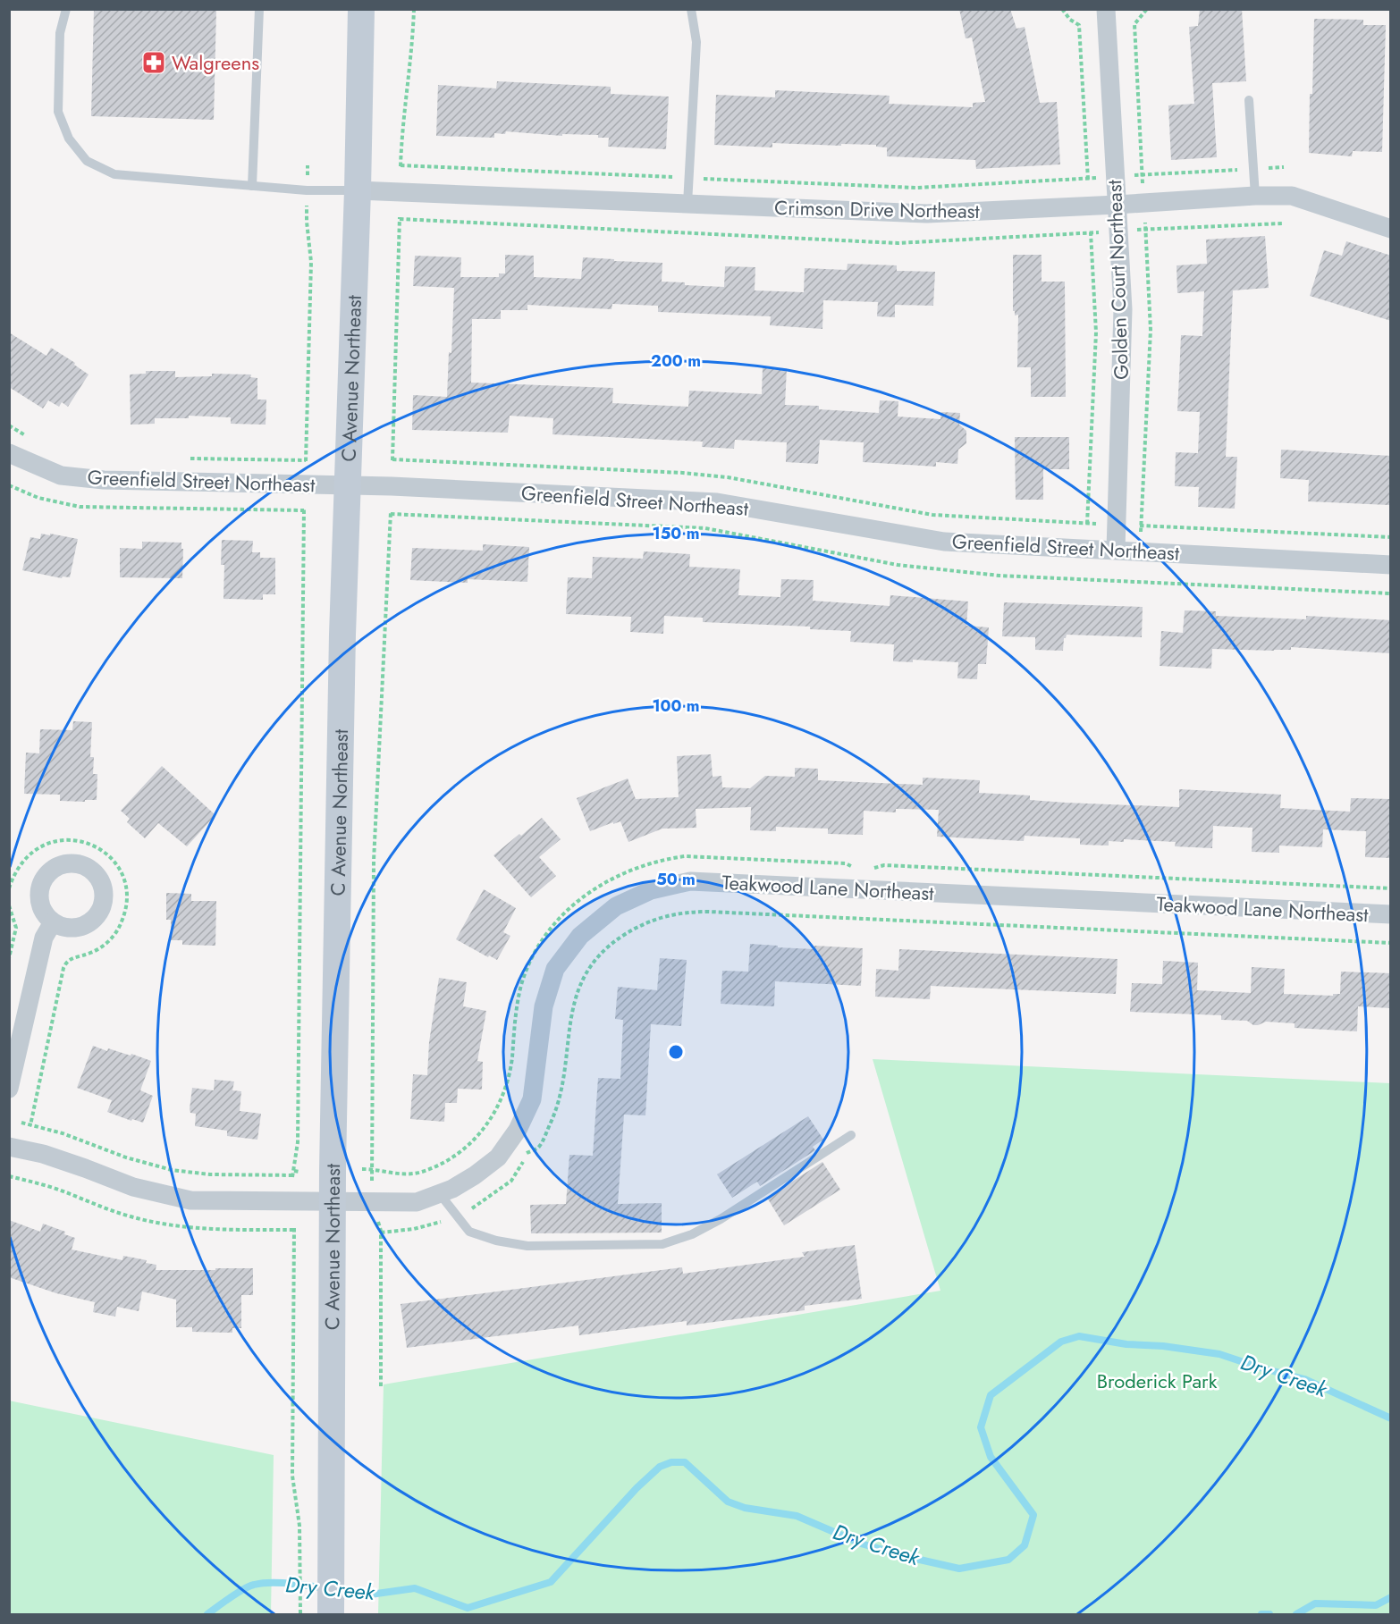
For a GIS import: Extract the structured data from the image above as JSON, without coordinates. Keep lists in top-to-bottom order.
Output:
{
  "streets": {
    "main road": ["C Avenue Northeast"],
    "street": [
      "Crimson Drive Northeast",
      "Golden Court Northeast",
      "Greenfield Street Northeast",
      "Teakwood Lane Northeast"
    ]
  },
  "crossings": [
    ["Crimson Drive Northeast", "Golden Court Northeast"],
    ["Crimson Drive Northeast", "C Avenue Northeast"],
    ["Golden Court Northeast", "Greenfield Street Northeast"],
    ["C Avenue Northeast", "Greenfield Street Northeast"],
    ["C Avenue Northeast", "Teakwood Lane Northeast"]
  ],
  "water": ["Dry Creek"],
  "parks": ["Broderick Park"],
  "places": {
    "pharmacy": ["Walgreens"]
  },
  "rings": [
    "200 m",
    "150 m",
    "100 m",
    "50 m"
  ]
}
